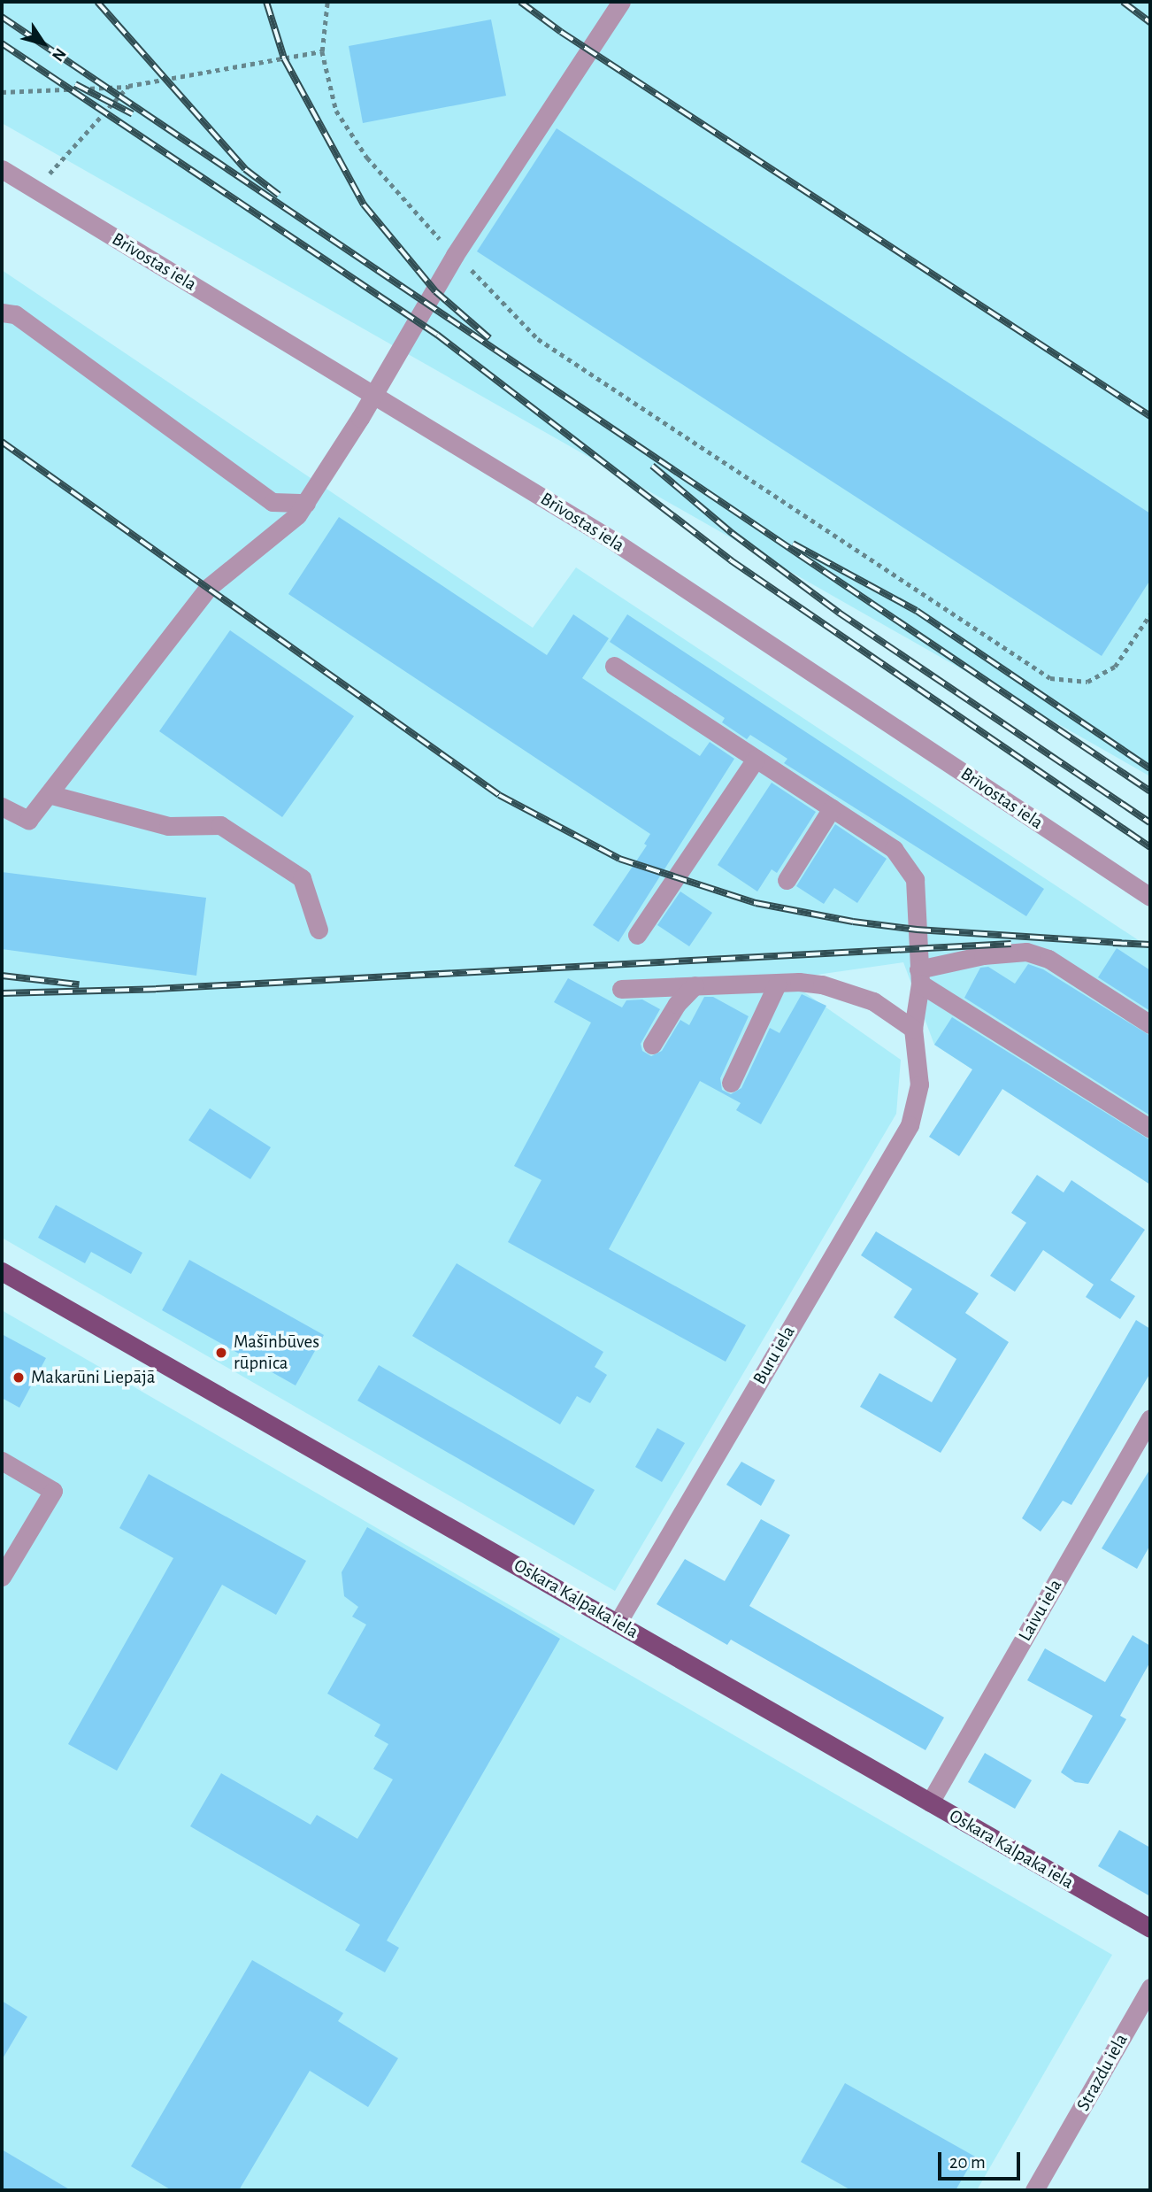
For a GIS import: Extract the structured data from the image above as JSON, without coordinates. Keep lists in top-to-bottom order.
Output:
{
  "streets": {
    "main road": ["Oskara Kalpaka iela"],
    "street": [
      "Brīvostas iela",
      "Buru iela",
      "Laivu iela",
      "Strazdu iela"
    ]
  },
  "crossings": [
    ["Buru iela", "Oskara Kalpaka iela"],
    ["Oskara Kalpaka iela", "Laivu iela"]
  ],
  "places": ["Mašīnbūves rūpnīca", "Makarūni Liepājā"],
  "scale_bar": "20 m",
  "north": "bottom right"
}
